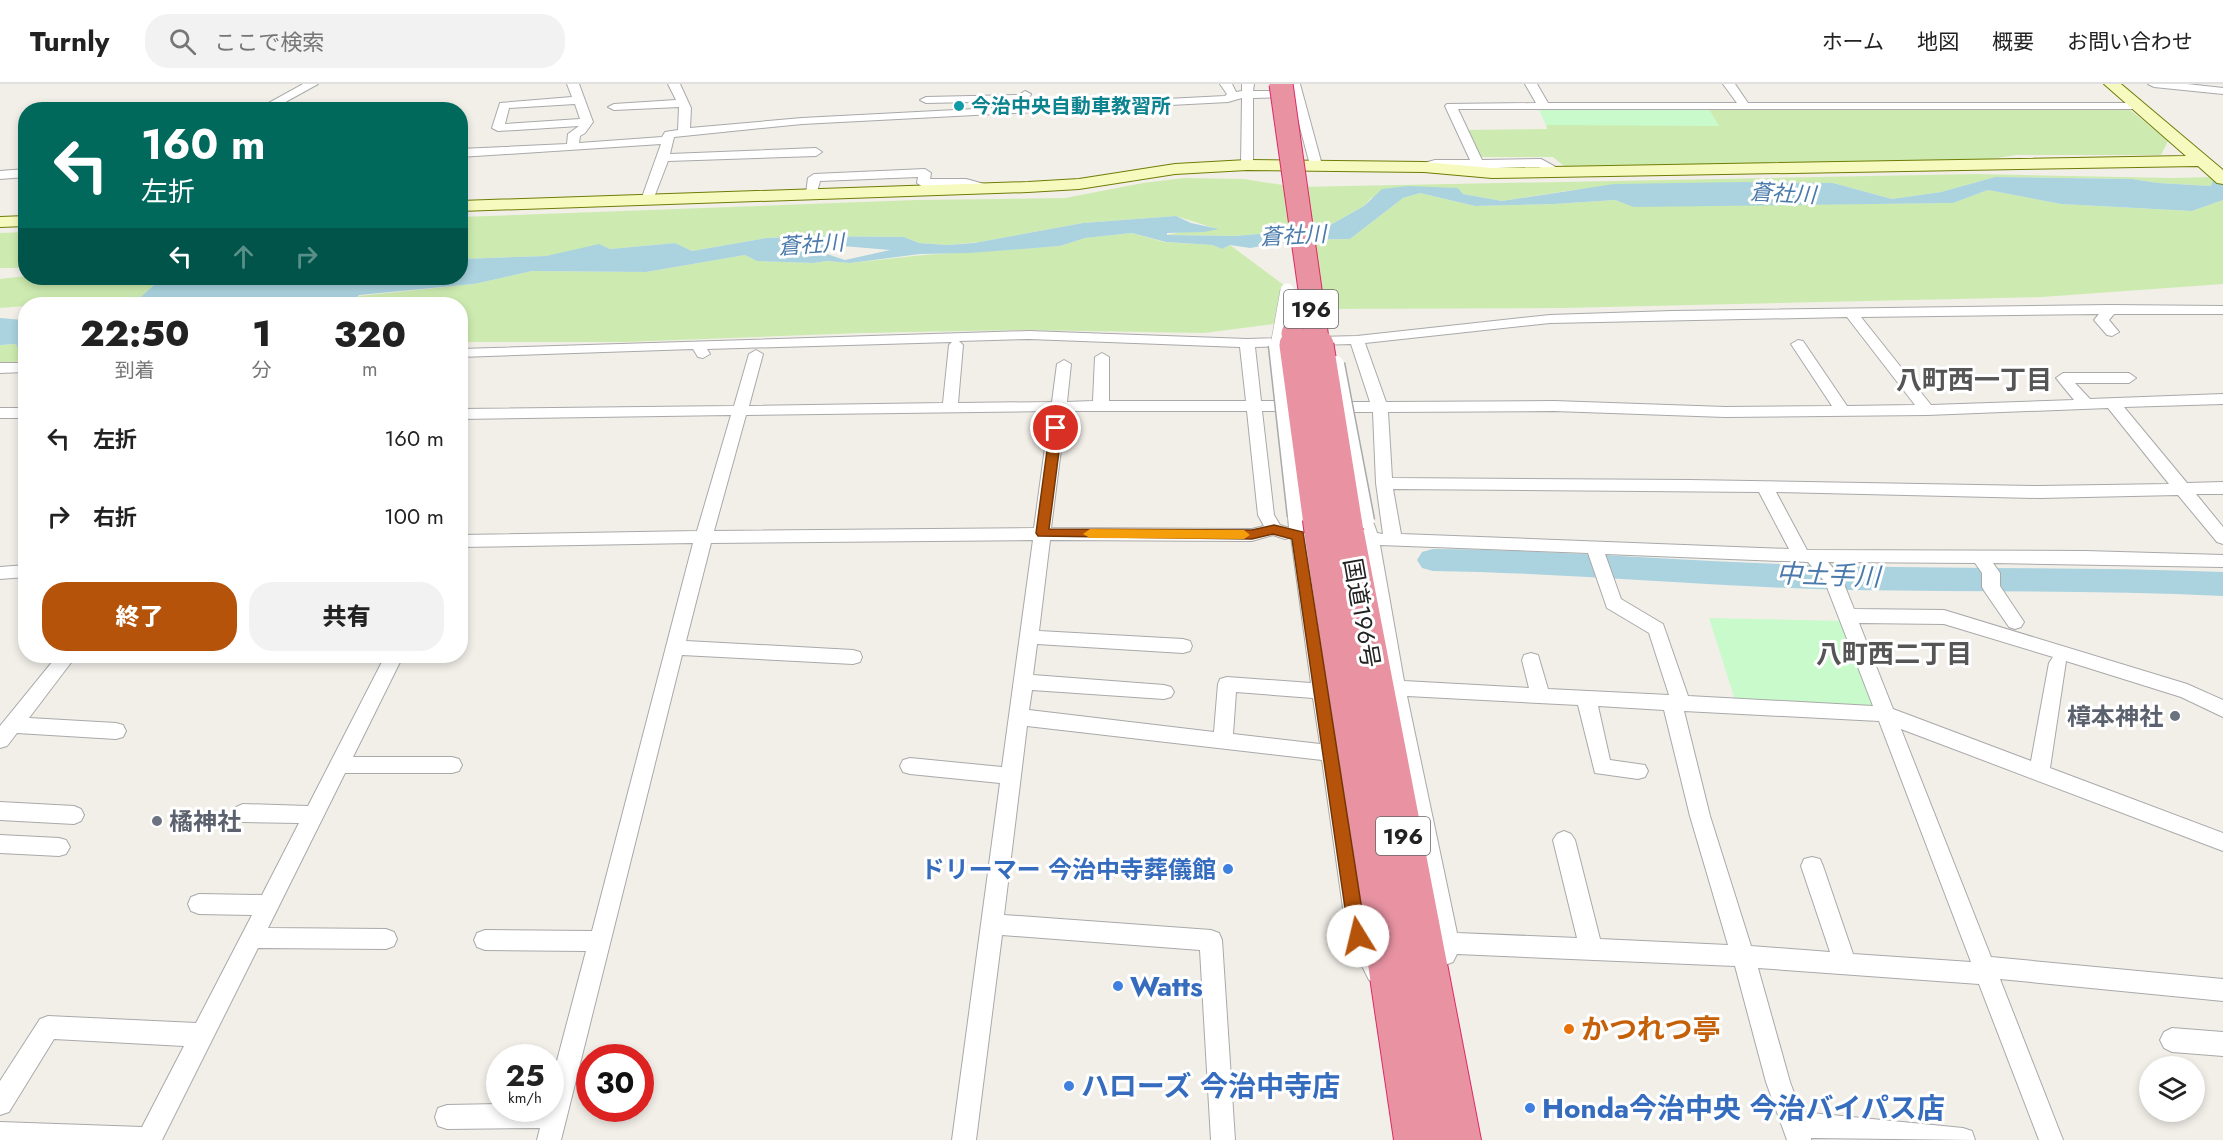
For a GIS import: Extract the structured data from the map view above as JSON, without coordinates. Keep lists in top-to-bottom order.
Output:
{
  "streets": {
    "highway": ["196", "国道196号"]
  },
  "districts": ["八町西一丁目", "八町西二丁目"],
  "water": ["蒼社川", "中土手川"],
  "places": [
    "今治中央自動車教習所",
    "樟本神社",
    "橘神社",
    "ドリーマー 今治中寺葬儀館",
    "Watts",
    "かつれつ亭",
    "ハローズ 今治中寺店",
    "Honda今治中央 今治バイパス店"
  ],
  "page": {
    "header": "Turnly",
    "search": "ここで検索",
    "nav": [
      "ホーム",
      "地図",
      "概要",
      "お問い合わせ"
    ],
    "turn": ["160 m", "左折"],
    "eta": [
      "22:50",
      "到着",
      "1",
      "分",
      "320",
      "m"
    ],
    "list": [
      {
        "name": "左折",
        "value": "160 m"
      },
      {
        "name": "右折",
        "value": "100 m"
      }
    ],
    "buttons": ["終了", "共有"],
    "speed": "25 km/h",
    "limit": "30"
  }
}
